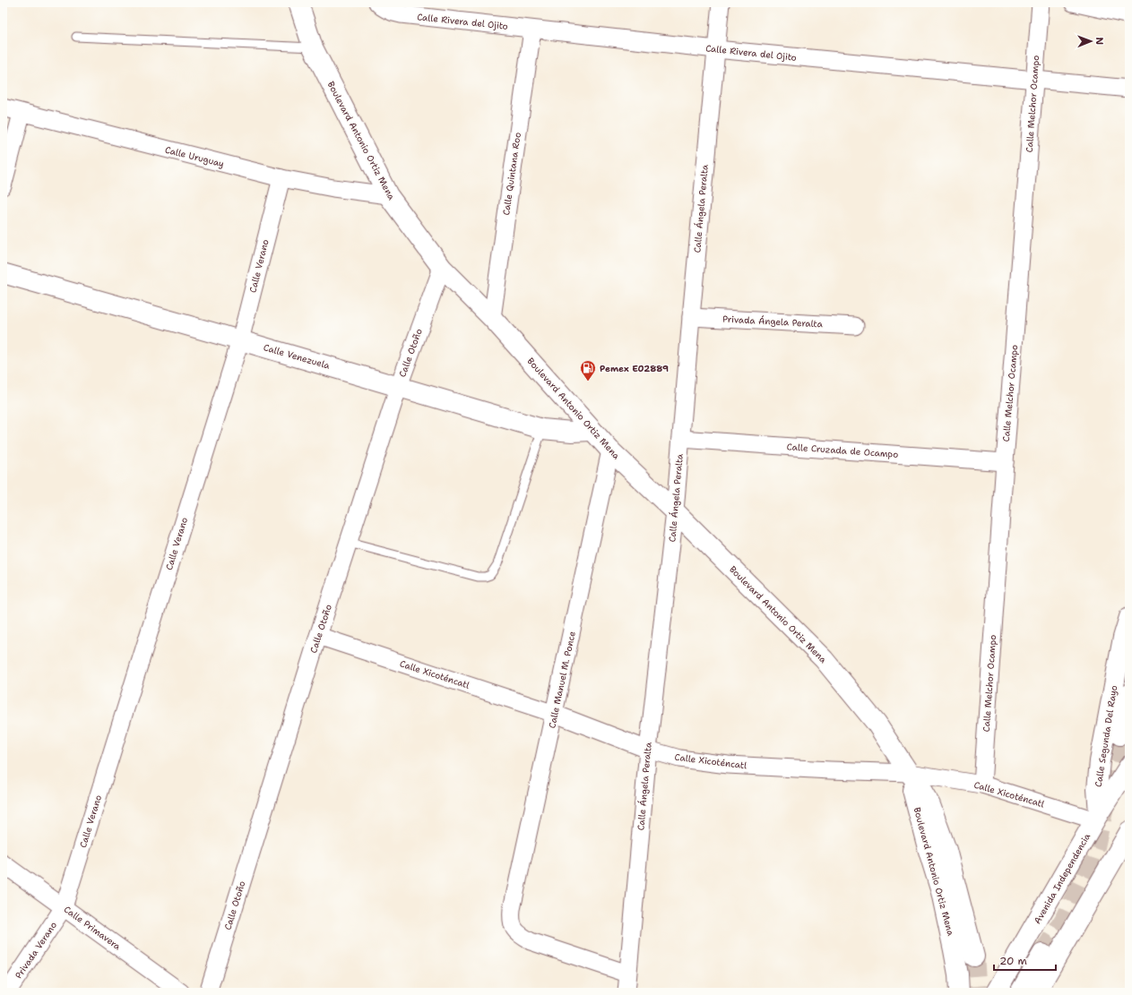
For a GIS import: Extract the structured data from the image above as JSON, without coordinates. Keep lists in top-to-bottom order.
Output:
{
  "streets": {
    "main road": [
      "Boulevard Antonio Ortiz Mena",
      "Calle Venezuela",
      "Calle Segunda Del Rayo",
      "Avenida Independencia"
    ],
    "street": [
      "Calle Rivera del Ojito",
      "Calle Melchor Ocampo",
      "Calle Uruguay",
      "Calle Quintana Roo",
      "Calle Ángela Peralta",
      "Calle Verano",
      "Privada Ángela Peralta",
      "Calle Otoño",
      "Calle Cruzada de Ocampo",
      "Calle Xicoténcatl",
      "Calle Manuel M. Ponce",
      "Calle Primavera",
      "Privada Verano"
    ]
  },
  "crossings": [
    ["Calle Rivera del Ojito", "Calle Melchor Ocampo"],
    ["Calle Rivera del Ojito", "Calle Quintana Roo"],
    ["Calle Rivera del Ojito", "Calle Ángela Peralta"],
    ["Calle Melchor Ocampo", "Calle Cruzada de Ocampo"],
    ["Calle Melchor Ocampo", "Calle Xicoténcatl"],
    ["Boulevard Antonio Ortiz Mena", "Calle Uruguay"],
    ["Boulevard Antonio Ortiz Mena", "Calle Quintana Roo"],
    ["Boulevard Antonio Ortiz Mena", "Calle Ángela Peralta"],
    ["Boulevard Antonio Ortiz Mena", "Calle Otoño"],
    ["Boulevard Antonio Ortiz Mena", "Calle Venezuela"],
    ["Boulevard Antonio Ortiz Mena", "Calle Xicoténcatl"],
    ["Boulevard Antonio Ortiz Mena", "Calle Manuel M. Ponce"],
    ["Calle Uruguay", "Calle Verano"],
    ["Calle Ángela Peralta", "Privada Ángela Peralta"],
    ["Calle Ángela Peralta", "Calle Cruzada de Ocampo"],
    ["Calle Ángela Peralta", "Calle Xicoténcatl"],
    ["Calle Ángela Peralta", "Calle Manuel M. Ponce"],
    ["Calle Verano", "Calle Venezuela"],
    ["Calle Verano", "Calle Primavera"],
    ["Calle Verano", "Privada Verano"],
    ["Calle Otoño", "Calle Venezuela"],
    ["Calle Otoño", "Calle Xicoténcatl"],
    ["Calle Xicoténcatl", "Calle Manuel M. Ponce"],
    ["Calle Xicoténcatl", "Calle Segunda Del Rayo"],
    ["Calle Xicoténcatl", "Avenida Independencia"],
    ["Calle Segunda Del Rayo", "Avenida Independencia"],
    ["Calle Primavera", "Privada Verano"]
  ],
  "places": {
    "fuel station": ["Pemex E02889"]
  },
  "scale_bar": "20 m",
  "north": "right"
}
